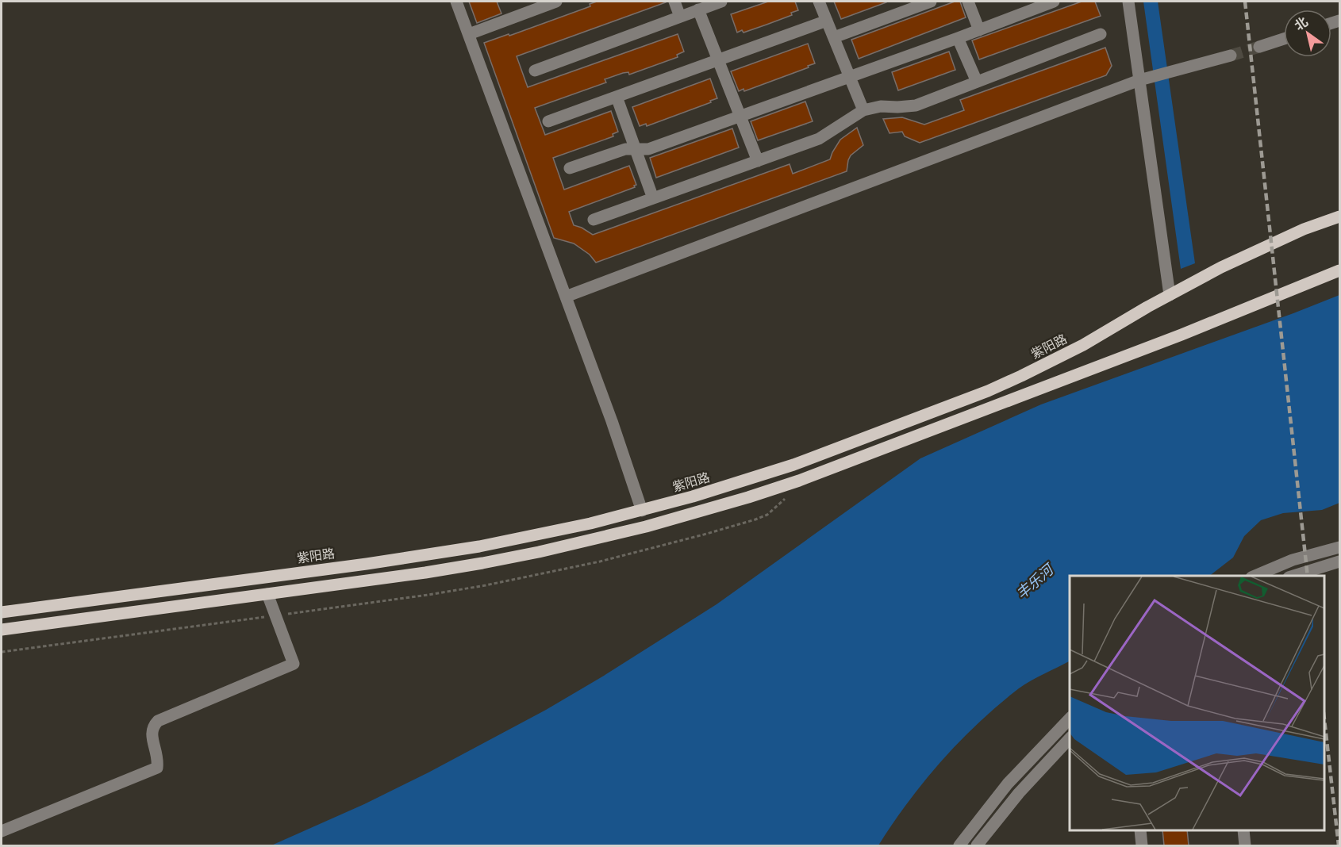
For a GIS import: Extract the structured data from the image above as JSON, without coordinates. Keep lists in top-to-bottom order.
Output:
{
  "streets": {
    "main road": ["紫阳路"]
  },
  "water": ["丰乐河"],
  "north": "top left"
}
